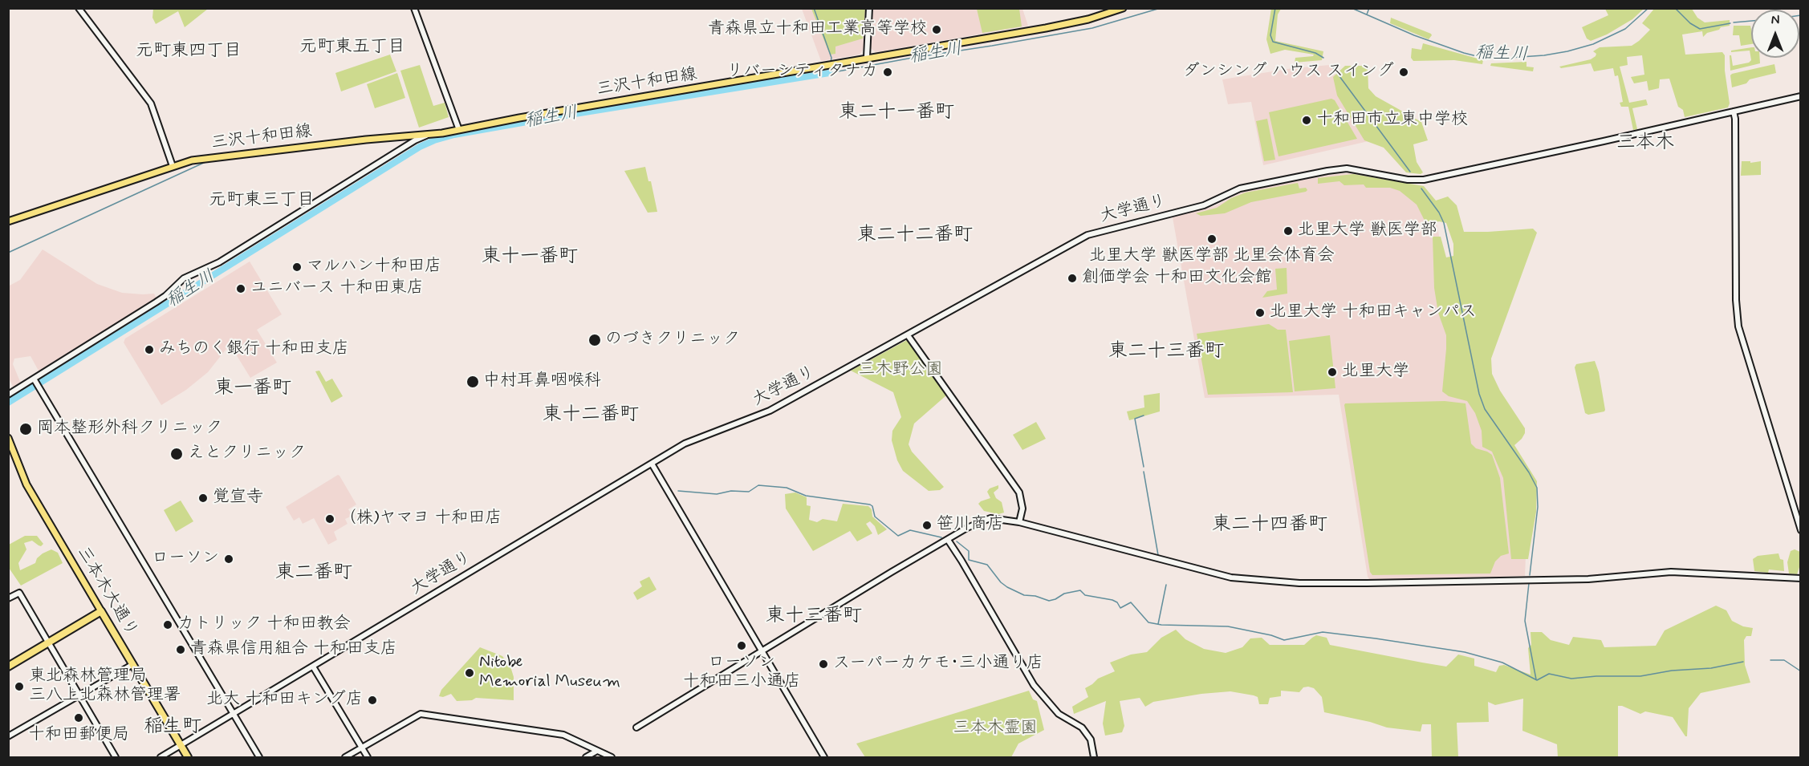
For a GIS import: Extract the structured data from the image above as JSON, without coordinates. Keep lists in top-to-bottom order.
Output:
{
  "streets": {
    "highway": ["三本木大通り"],
    "main road": ["三沢十和田線"],
    "street": ["大学通り"]
  },
  "crossings": [
    ["大学通り", "三本木大通り"]
  ],
  "districts": [
    "元町東五丁目",
    "元町東四丁目",
    "東二十一番町",
    "三本木",
    "元町東三丁目",
    "東二十二番町",
    "東十一番町",
    "東二十三番町",
    "東一番町",
    "東十二番町",
    "東二十四番町",
    "東二番町",
    "東十三番町",
    "稲生町"
  ],
  "water": ["稲生川"],
  "parks": ["三木野公園", "三本木霊園"],
  "places": [
    "青森県立十和田工業高等学校",
    "リバーシティタナカ",
    "ダンシング ハウス スイング",
    "十和田市立東中学校",
    "北里大学 獣医学部",
    "北里大学 獣医学部 北里会体育会",
    "マルハン十和田店",
    "創価学会 十和田文化会館",
    "ユニバース 十和田東店",
    "北里大学 十和田キャンパス",
    "のづきクリニック",
    "みちのく銀行 十和田支店",
    "北里大学",
    "中村耳鼻咽喉科",
    "岡本整形外科クリニック",
    "えとクリニック",
    "覚宣寺",
    "（株)ヤマヨ 十和田店",
    "笹川商店",
    "ローソン",
    "カトリック 十和田教会",
    "ローソン 十和田三小通店",
    "青森県信用組合 十和田支店",
    "スーパーカケモ･三小通り店",
    "Nitobe Memorial Museum",
    "東北森林管理局 三八上北森林管理署",
    "北大 十和田キング店",
    "十和田郵便局"
  ],
  "north": "top"
}
